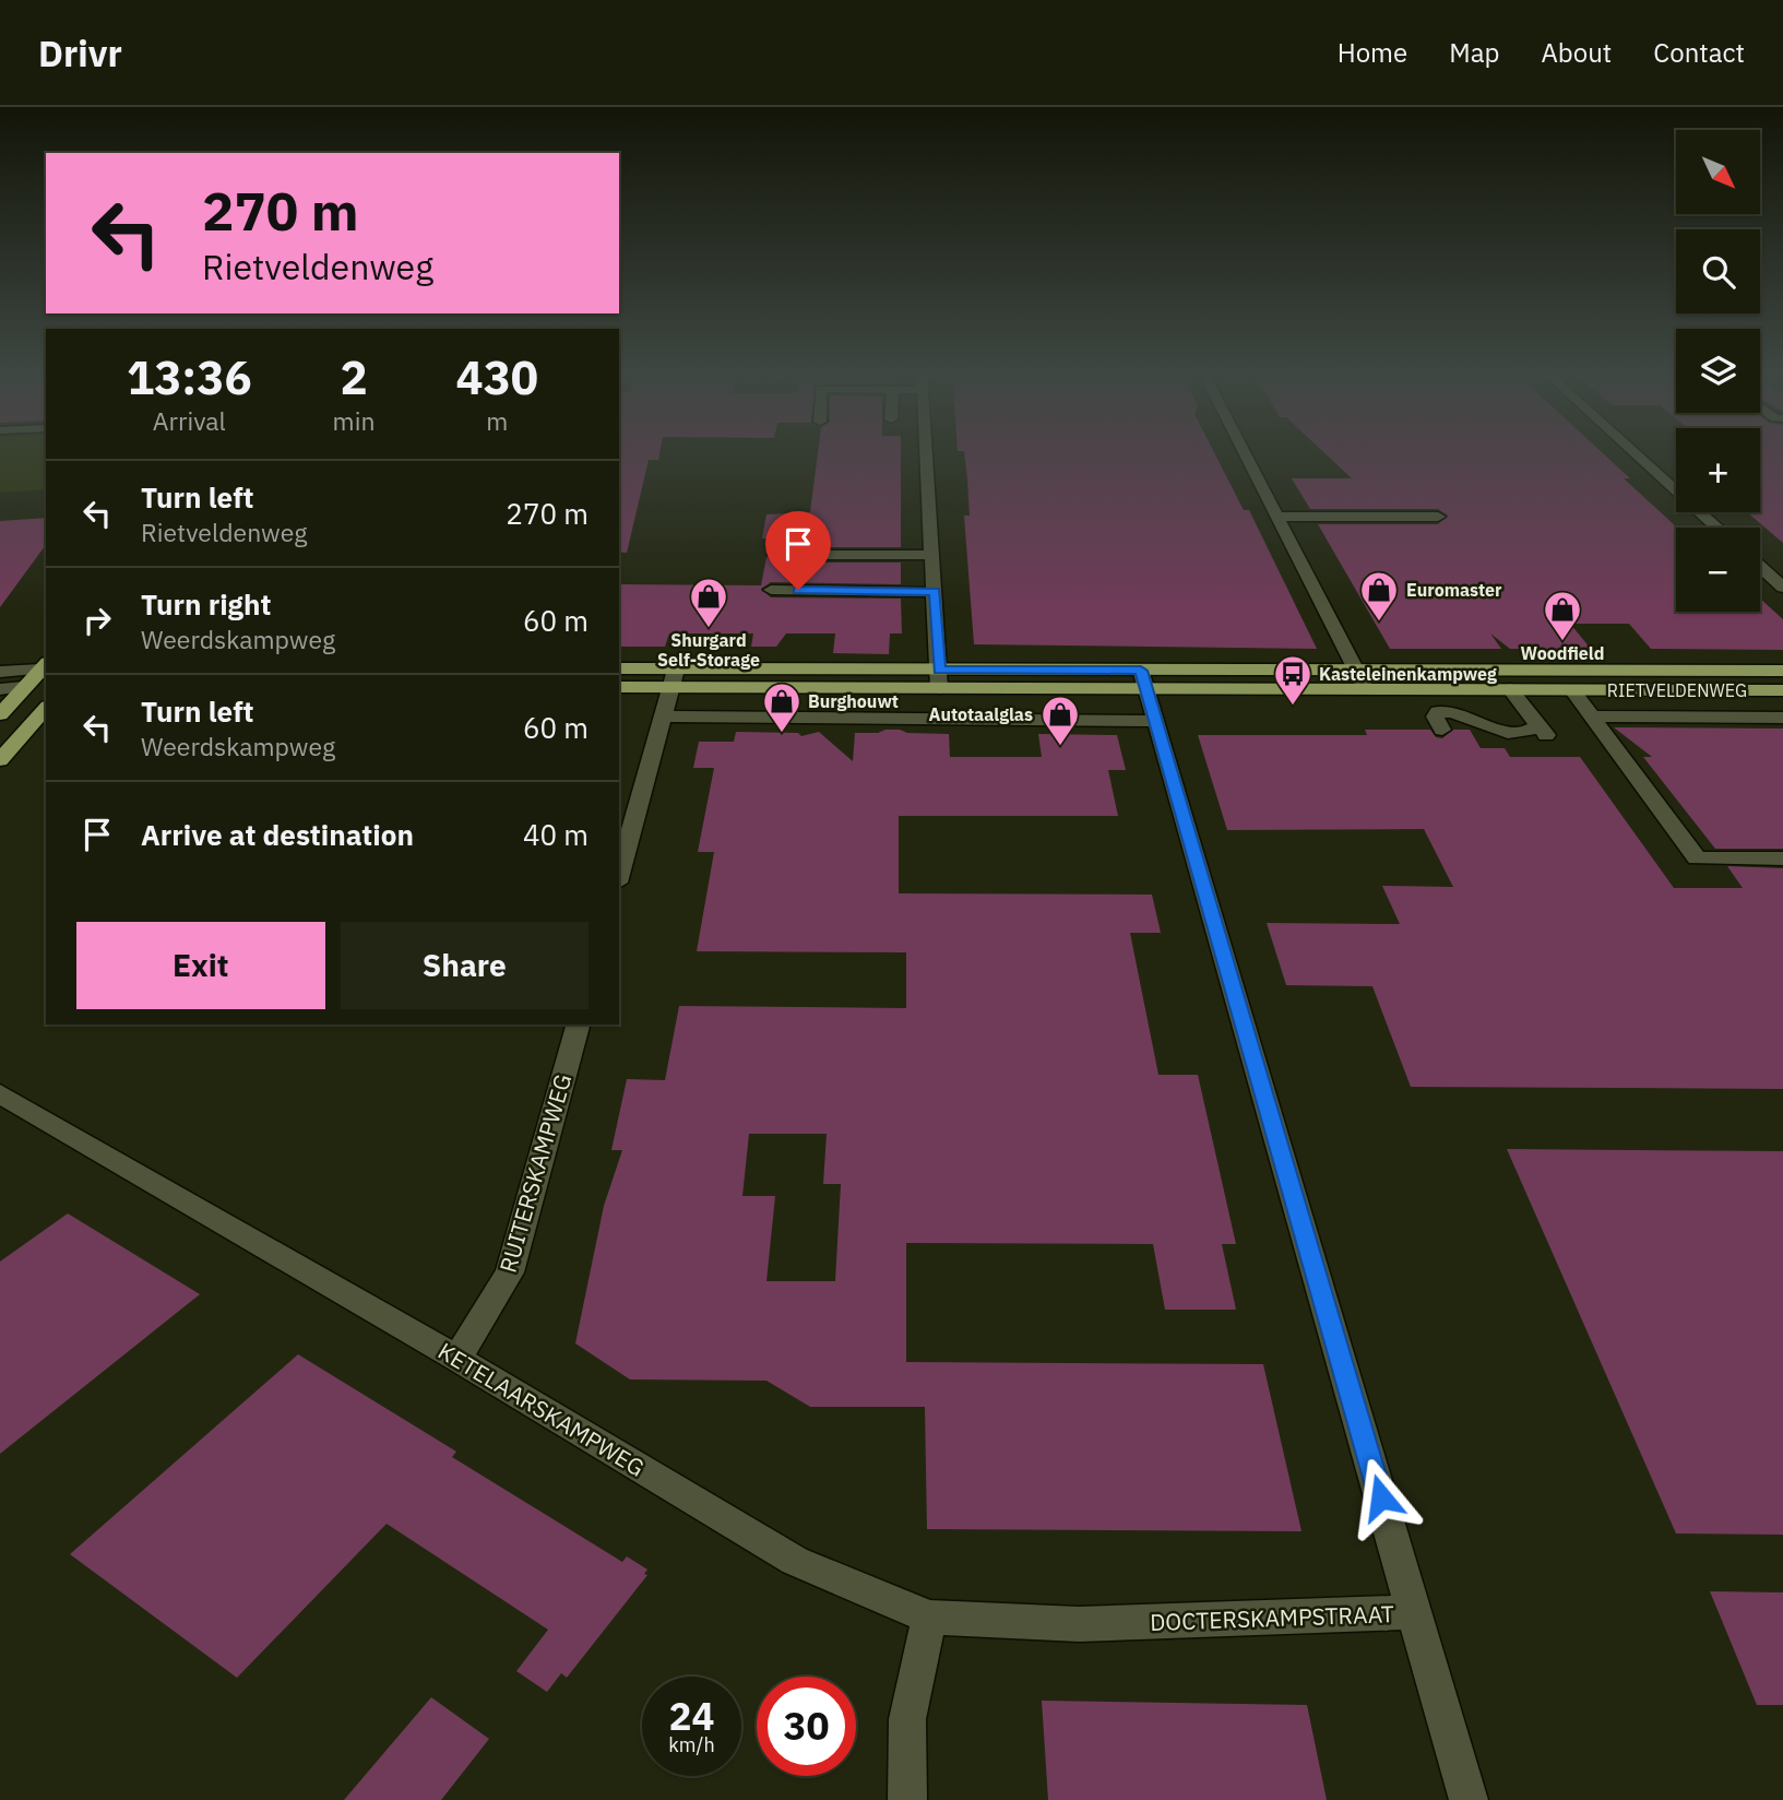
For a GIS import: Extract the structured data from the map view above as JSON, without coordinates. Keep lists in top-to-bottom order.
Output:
{
  "streets": {
    "main road": ["RIETVELDENWEG"],
    "street": ["RUITERSKAMPWEG", "KETELAARSKAMPWEG", "DOCTERSKAMPSTRAAT"]
  },
  "crossings": [
    ["RIETVELDENWEG", "DOCTERSKAMPSTRAAT"],
    ["RUITERSKAMPWEG", "KETELAARSKAMPWEG"],
    ["KETELAARSKAMPWEG", "DOCTERSKAMPSTRAAT"]
  ],
  "places": {
    "shop": [
      "Euromaster",
      "Shurgard Self-Storage",
      "Woodfield",
      "Burghouwt",
      "Autotaalglas"
    ],
    "bus stop": ["Kasteleinenkampweg"]
  },
  "north": "bottom right",
  "page": {
    "header": "Drivr",
    "nav": [
      "Home",
      "Map",
      "About",
      "Contact"
    ],
    "map_buttons": ["+", "−"],
    "turn": ["270 m", "Rietveldenweg"],
    "eta": [
      "13:36",
      "Arrival",
      "2",
      "min",
      "430",
      "m"
    ],
    "list": [
      {
        "name": "Turn left",
        "note": "Rietveldenweg",
        "value": "270 m"
      },
      {
        "name": "Turn right",
        "note": "Weerdskampweg",
        "value": "60 m"
      },
      {
        "name": "Turn left",
        "note": "Weerdskampweg",
        "value": "60 m"
      },
      {
        "name": "Arrive at destination",
        "value": "40 m"
      }
    ],
    "buttons": ["Exit", "Share"],
    "speed": "24 km/h",
    "limit": "30"
  }
}
